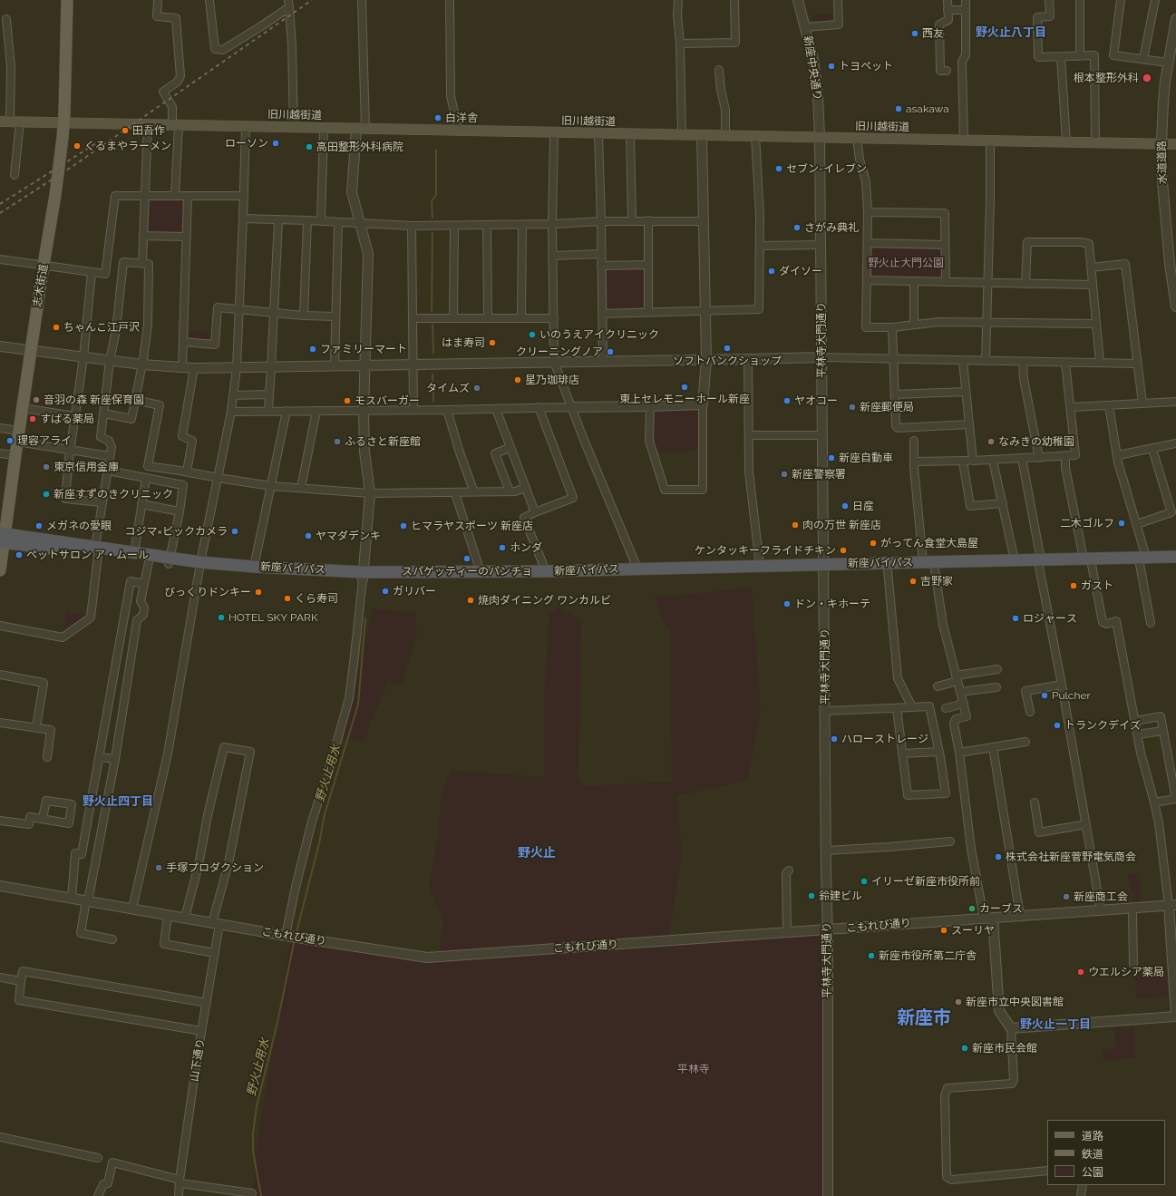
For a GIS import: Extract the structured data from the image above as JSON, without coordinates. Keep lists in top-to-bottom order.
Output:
{
  "streets": {
    "highway": ["新座バイパス"],
    "main road": ["旧川越街道", "志木街道"],
    "street": [
      "新座中央通り",
      "水道道路",
      "平林寺大門通り",
      "こもれび通り",
      "山下通り"
    ]
  },
  "crossings": [
    ["新座中央通り", "旧川越街道"],
    ["新座中央通り", "平林寺大門通り"],
    ["旧川越街道", "水道道路"],
    ["旧川越街道", "志木街道"],
    ["旧川越街道", "平林寺大門通り"],
    ["志木街道", "新座バイパス"],
    ["平林寺大門通り", "新座バイパス"],
    ["平林寺大門通り", "こもれび通り"],
    ["こもれび通り", "山下通り"]
  ],
  "districts": [
    "野火止八丁目",
    "野火止四丁目",
    "野火止",
    "新座市",
    "野火止一丁目"
  ],
  "water": ["野火止用水"],
  "parks": ["野火止大門公園", "平林寺"],
  "places": [
    "西友",
    "トヨペット",
    "根本整形外科",
    "asakawa",
    "白洋舎",
    "田吾作",
    "ローソン",
    "くるまやラーメン",
    "高田整形外科病院",
    "セブン-イレブン",
    "さがみ典礼",
    "ダイソー",
    "ちゃんこ江戸沢",
    "いのうえアイクリニック",
    "はま寿司",
    "ソフトバンクショップ",
    "ファミリーマート",
    "クリーニングノア",
    "星乃珈琲店",
    "東上セレモニーホール新座",
    "タイムズ",
    "音羽の森 新座保育園",
    "モスバーガー",
    "ヤオコー",
    "新座郵便局",
    "すばる薬局",
    "理容アライ",
    "ふるさと新座館",
    "なみきの幼稚園",
    "新座自動車",
    "東京信用金庫",
    "新座警察署",
    "新座すずのきクリニック",
    "日産",
    "二木ゴルフ",
    "肉の万世 新座店",
    "メガネの愛眼",
    "ヒマラヤスポーツ 新座店",
    "コジマ×ビックカメラ",
    "ヤマダデンキ",
    "がってん食堂大島屋",
    "ホンダ",
    "ケンタッキーフライドチキン",
    "ペットサロン ア・ムール",
    "スパゲッティーのパンチョ",
    "吉野家",
    "ガスト",
    "ガリバー",
    "びっくりドンキー",
    "くら寿司",
    "焼肉ダイニング ワンカルビ",
    "ドン・キホーテ",
    "HOTEL SKY PARK",
    "ロジャース",
    "Pulcher",
    "トランクデイズ",
    "ハローストレージ",
    "株式会社新座菅野電気商会",
    "手塚プロダクション",
    "イリーゼ新座市役所前",
    "鈴建ビル",
    "新座商工会",
    "カーブス",
    "スーリヤ",
    "新座市役所第二庁舎",
    "ウエルシア薬局",
    "新座市立中央図書館",
    "新座市民会館"
  ],
  "legend": ["道路", "鉄道", "公園"]
}
